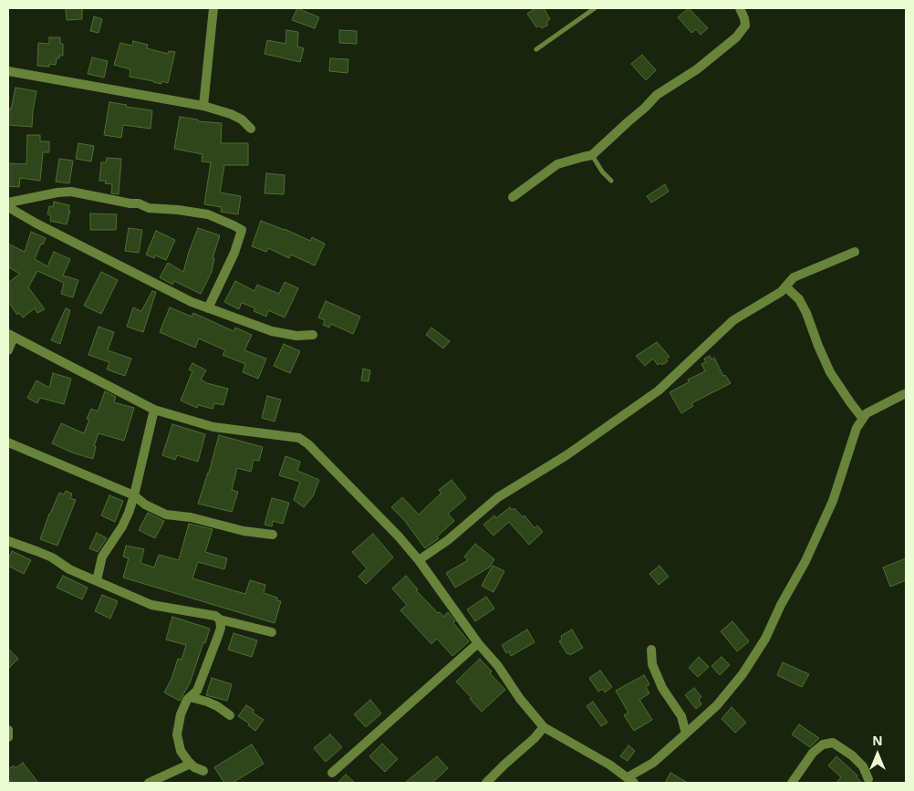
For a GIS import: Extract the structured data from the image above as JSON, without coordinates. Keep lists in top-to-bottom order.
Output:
{
  "north": "top"
}
